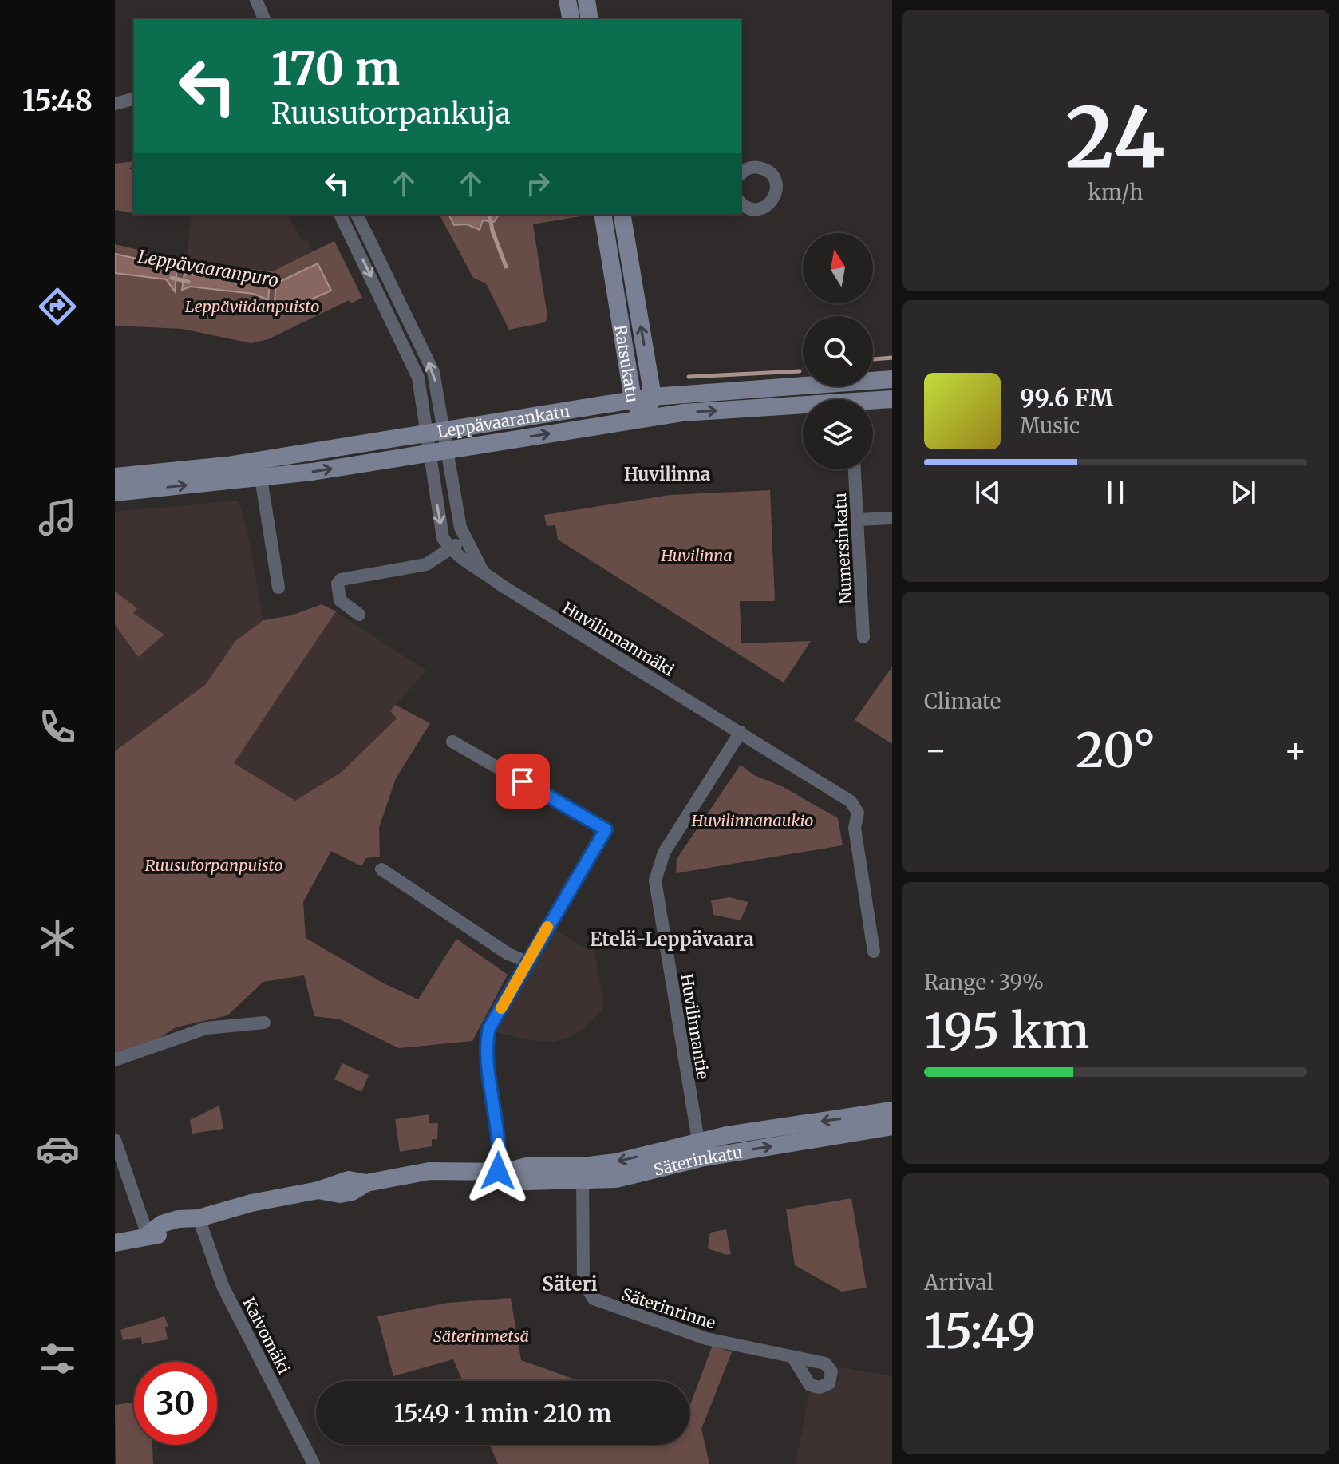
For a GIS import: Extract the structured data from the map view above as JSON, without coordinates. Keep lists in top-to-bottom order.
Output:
{
  "streets": {
    "main road": ["Ratsukatu", "Leppävaarankatu", "Säterinkatu"],
    "street": [
      "Numersinkatu",
      "Huvilinnanmäki",
      "Huvilinnantie",
      "Säterinrinne",
      "Kaivomäki"
    ]
  },
  "crossings": [
    ["Ratsukatu", "Leppävaarankatu"],
    ["Leppävaarankatu", "Huvilinnanmäki"],
    ["Huvilinnanmäki", "Huvilinnantie"],
    ["Huvilinnantie", "Säterinkatu"],
    ["Säterinkatu", "Säterinrinne"],
    ["Säterinkatu", "Kaivomäki"]
  ],
  "districts": ["Huvilinna", "Etelä-Leppävaara", "Säteri"],
  "water": ["Leppävaaranpuro"],
  "parks": [
    "Leppäviidanpuisto",
    "Huvilinna",
    "Huvilinnanaukio",
    "Ruusutorpanpuisto",
    "Säterinmetsä"
  ],
  "north": "top",
  "page": {
    "tabs": "15:48",
    "tile": [
      ["24", "km/h"],
      "Climate",
      ["Range · 39%", "195 km"],
      ["Arrival", "15:49"]
    ],
    "turn": ["170 m", "Ruusutorpankuja"],
    "song": ["99.6 FM", "Music"],
    "heat": ["−", "20°", "+"],
    "limit": "30",
    "trip": "15:49 · 1 min · 210 m"
  }
}
